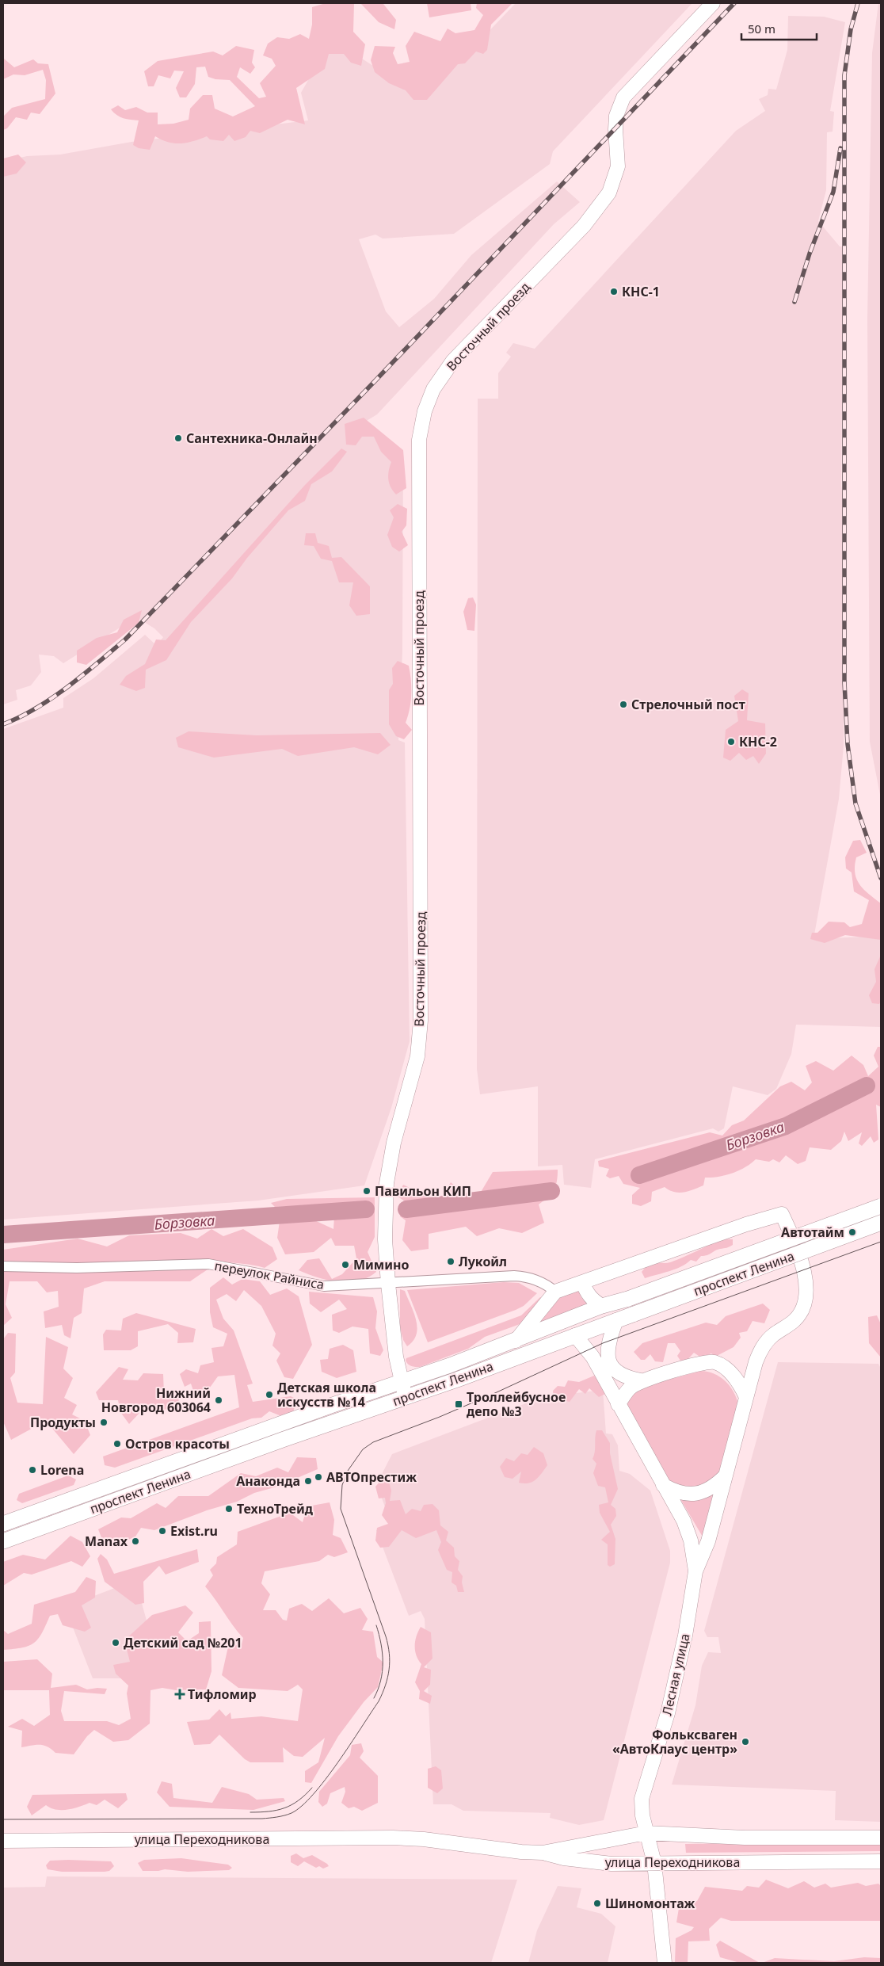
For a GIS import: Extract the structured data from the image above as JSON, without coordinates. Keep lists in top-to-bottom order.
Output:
{
  "streets": {
    "main road": [
      "Восточный проезд",
      "проспект Ленина",
      "Лесная улица",
      "улица Переходникова"
    ],
    "street": ["переулок Райниса"]
  },
  "crossings": [
    ["Восточный проезд", "проспект Ленина"],
    ["Восточный проезд", "переулок Райниса"],
    ["Лесная улица", "улица Переходникова"]
  ],
  "water": ["Борзовка"],
  "places": {
    "other": [
      "КНС-1",
      "Сантехника-Онлайн",
      "Стрелочный пост",
      "КНС-2",
      "Павильон КИП",
      "Автотайм",
      "Лукойл",
      "Мимино",
      "Детская школа искусств №14",
      "Нижний Новгород 603064",
      "Продукты",
      "Остров красоты",
      "Lorena",
      "АВТОпрестиж",
      "Анаконда",
      "ТехноТрейд",
      "Exist.ru",
      "Manax",
      "Детский сад №201",
      "Фольксваген «АвтоКлаус центр»",
      "Шиномонтаж"
    ],
    "transit": ["Троллейбусное депо №3"],
    "health": ["Тифломир"]
  },
  "scale_bar": "50 m"
}
